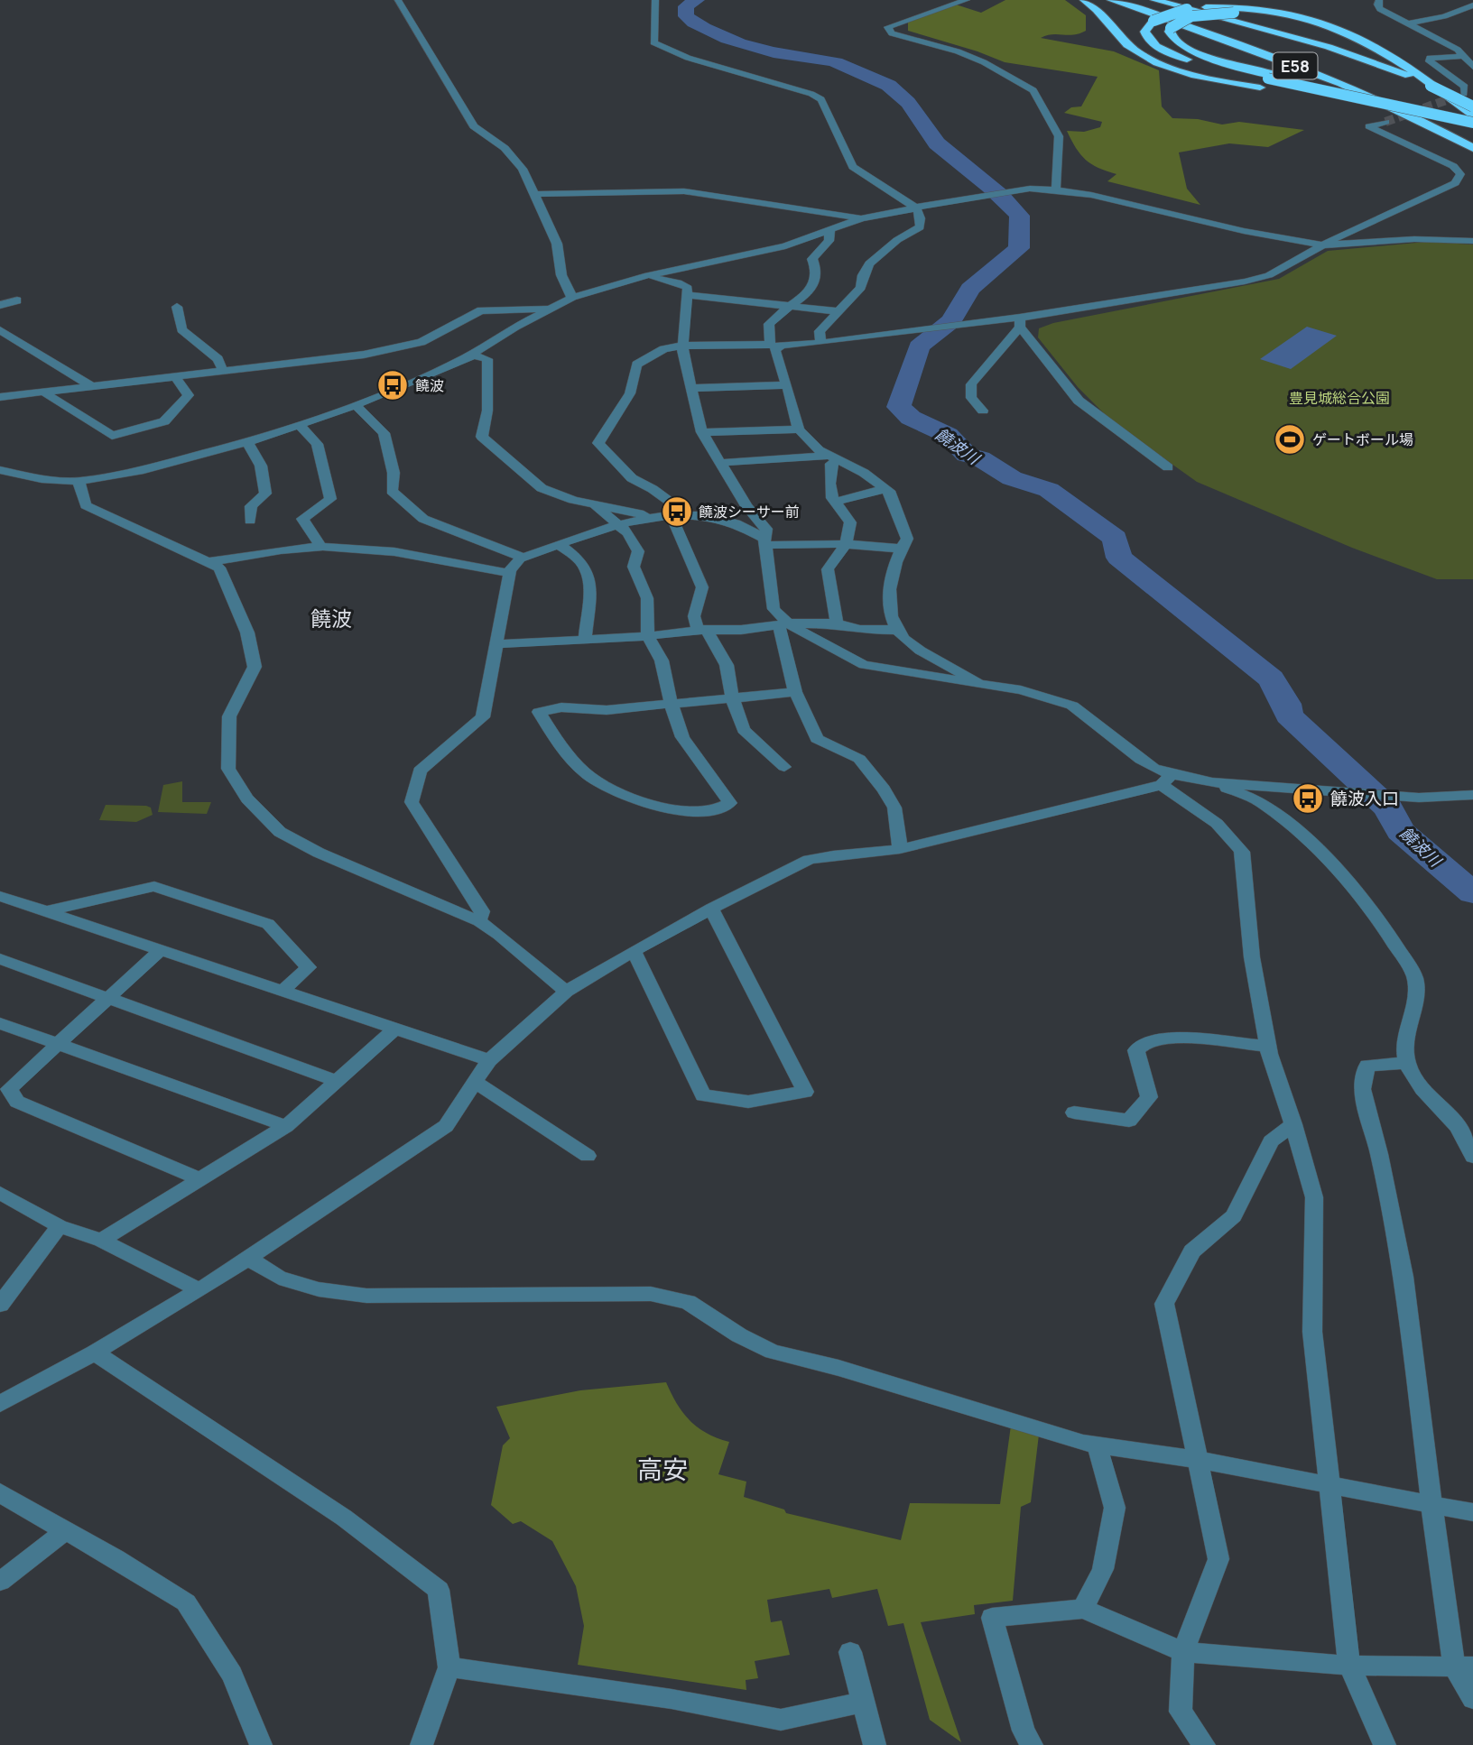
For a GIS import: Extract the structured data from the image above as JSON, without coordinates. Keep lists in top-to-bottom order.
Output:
{
  "streets": {
    "highway": ["E58"]
  },
  "districts": ["饒波", "高安"],
  "water": ["饒波川"],
  "parks": ["豊見城総合公園"],
  "places": {
    "bus stop": ["饒波", "饒波シーサー前", "饒波入口"],
    "sports": ["ゲートボール場"]
  }
}
